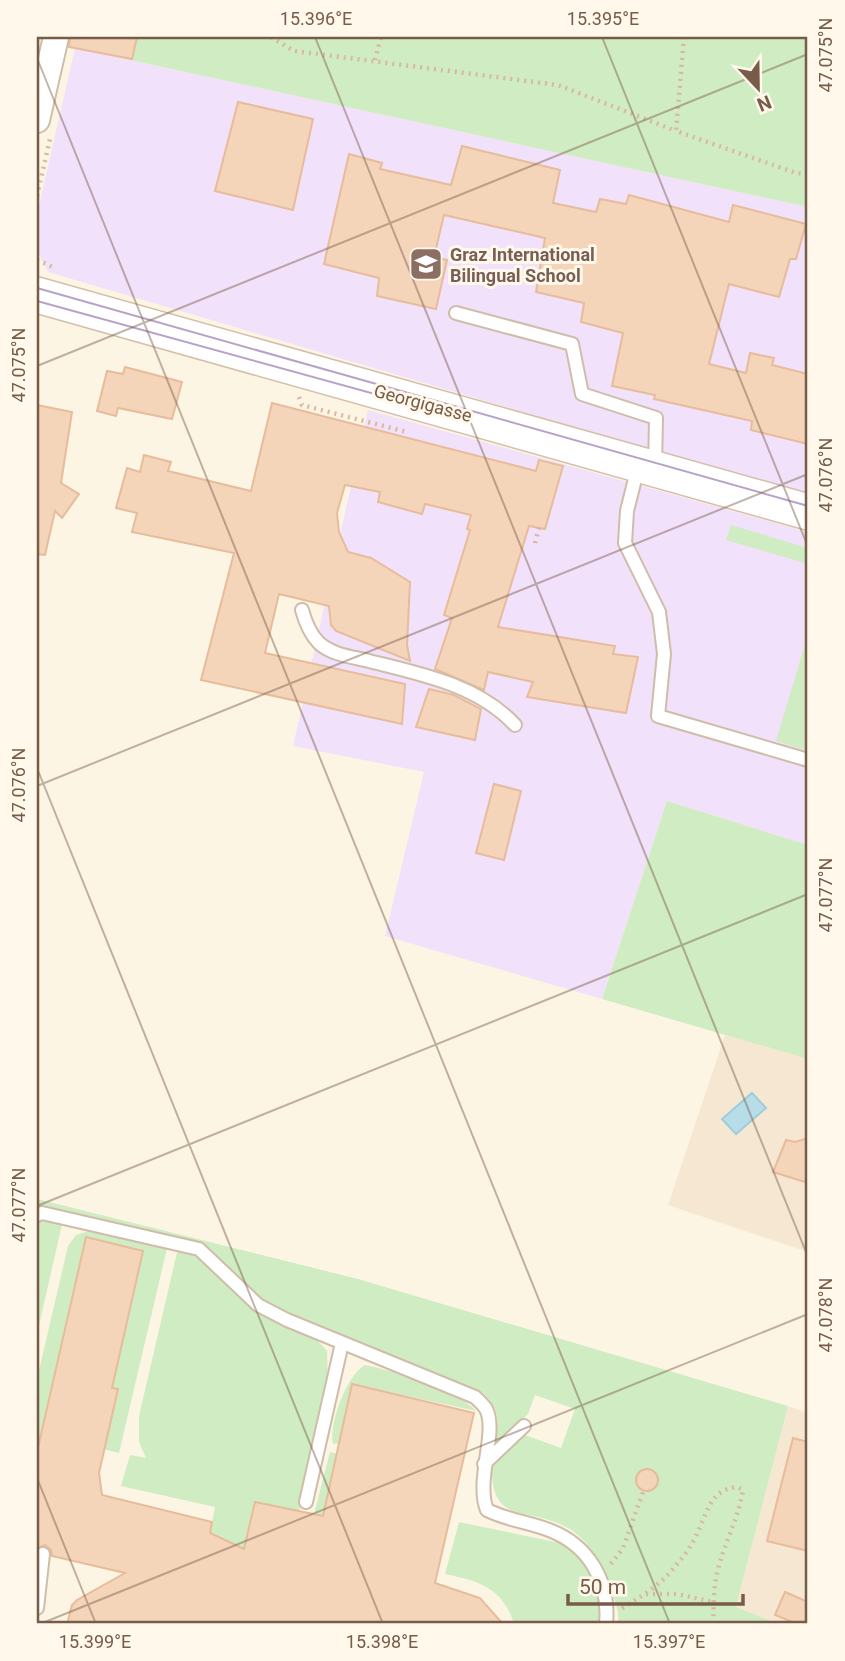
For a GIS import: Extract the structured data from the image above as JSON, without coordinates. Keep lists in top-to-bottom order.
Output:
{
  "streets": {
    "main road": ["Georgigasse"]
  },
  "places": {
    "school or university": ["Graz International Bilingual School"]
  },
  "scale_bar": "50 m",
  "north": "bottom",
  "coordinates": [
    "15.396°E",
    "15.395°E",
    "47.075°N",
    "47.076°N",
    "47.077°N",
    "47.078°N",
    "15.399°E",
    "15.398°E",
    "15.397°E"
  ]
}
